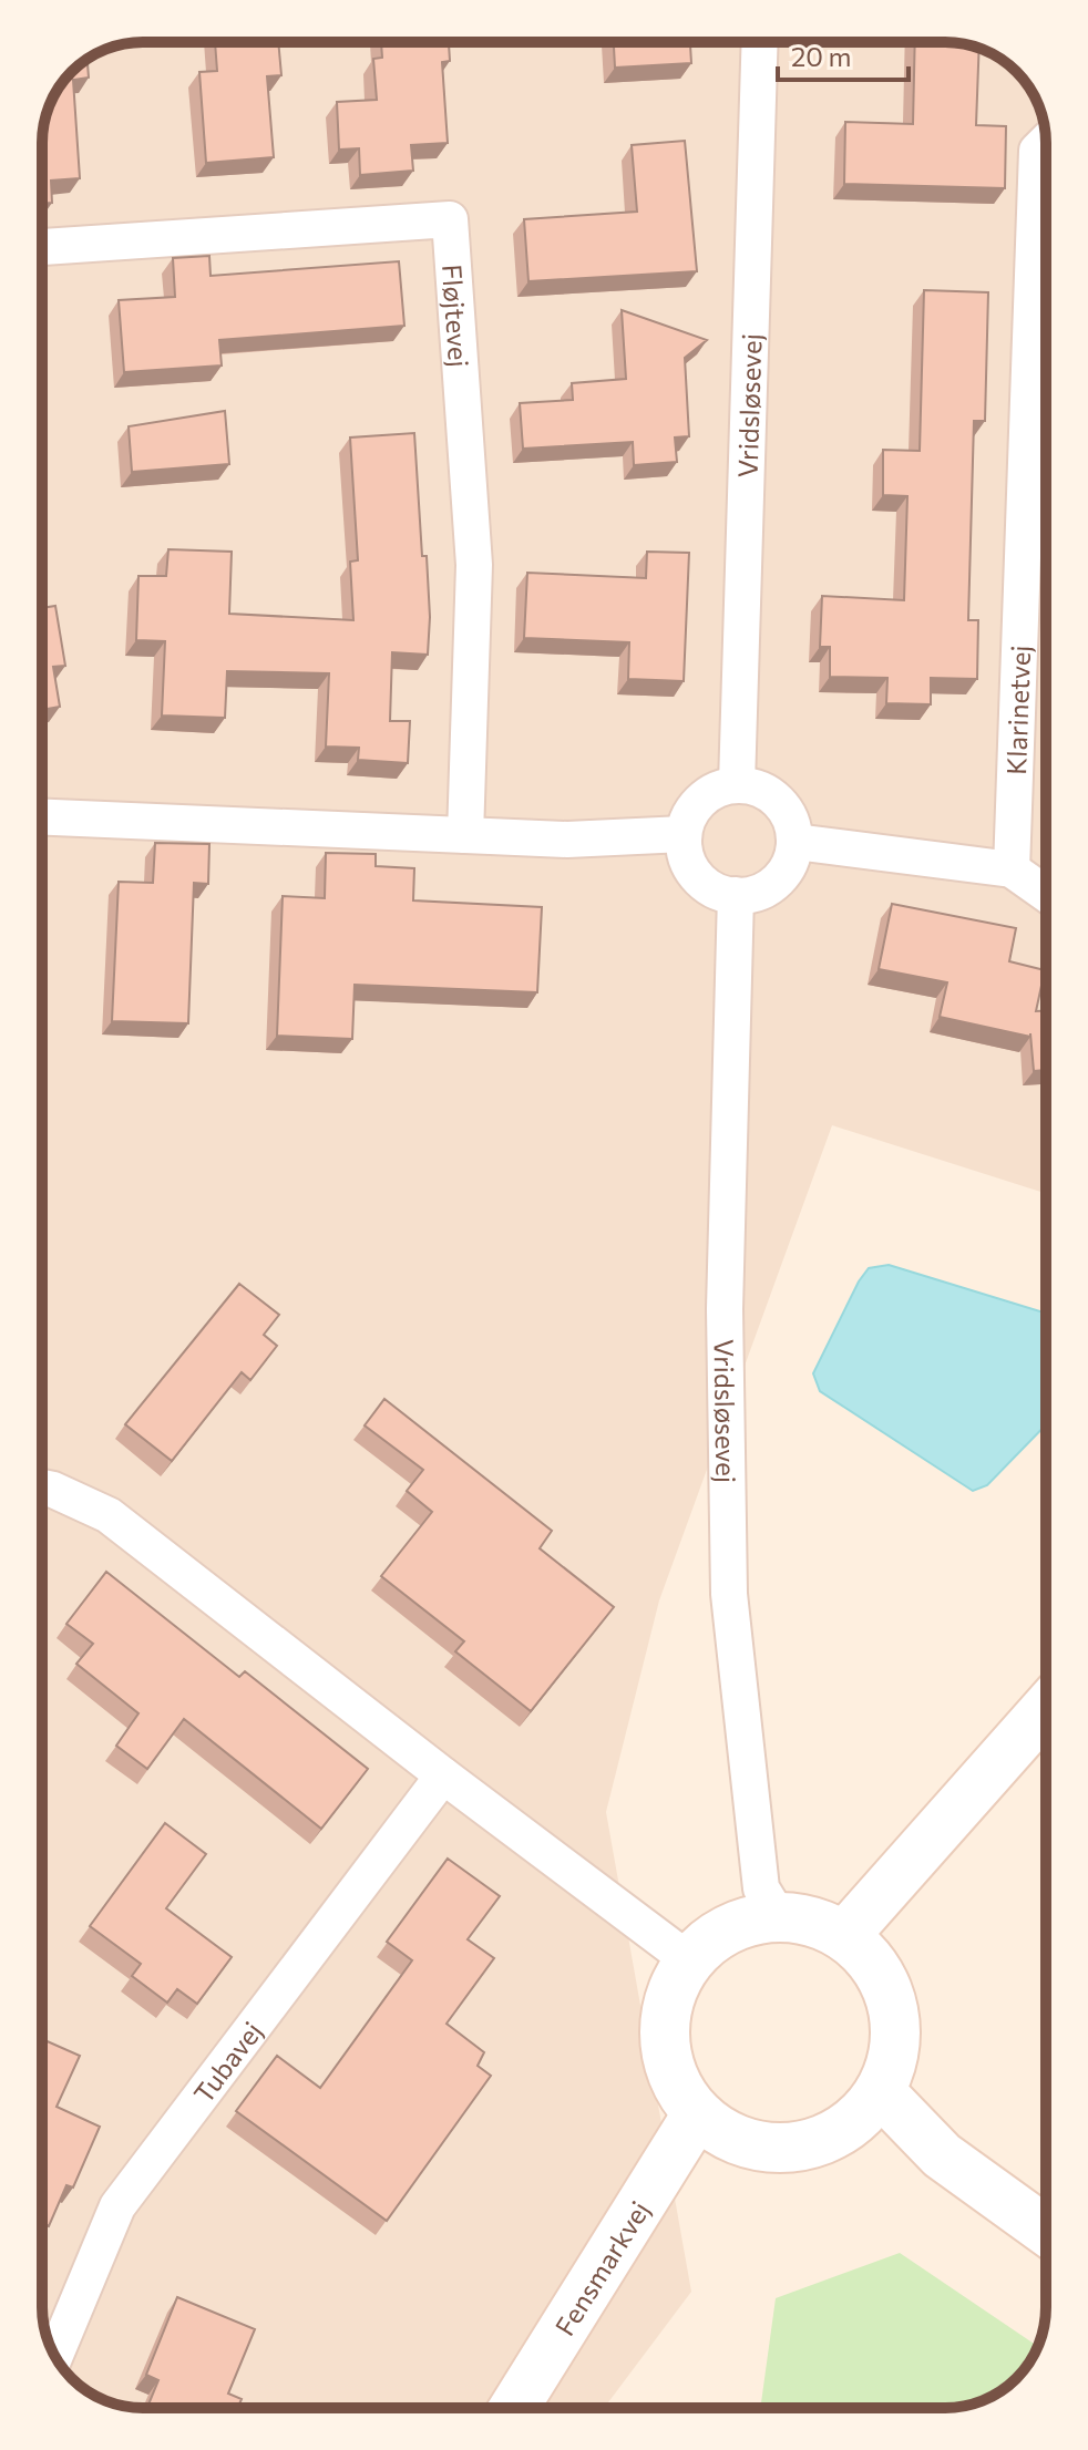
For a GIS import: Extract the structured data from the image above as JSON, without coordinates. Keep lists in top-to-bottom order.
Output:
{
  "streets": {
    "street": [
      "Fløjtevej",
      "Vridsløsevej",
      "Klarinetvej",
      "Tubavej",
      "Fensmarkvej"
    ]
  },
  "crossings": [
    ["Vridsløsevej", "Fensmarkvej"]
  ],
  "scale_bar": "20 m"
}
